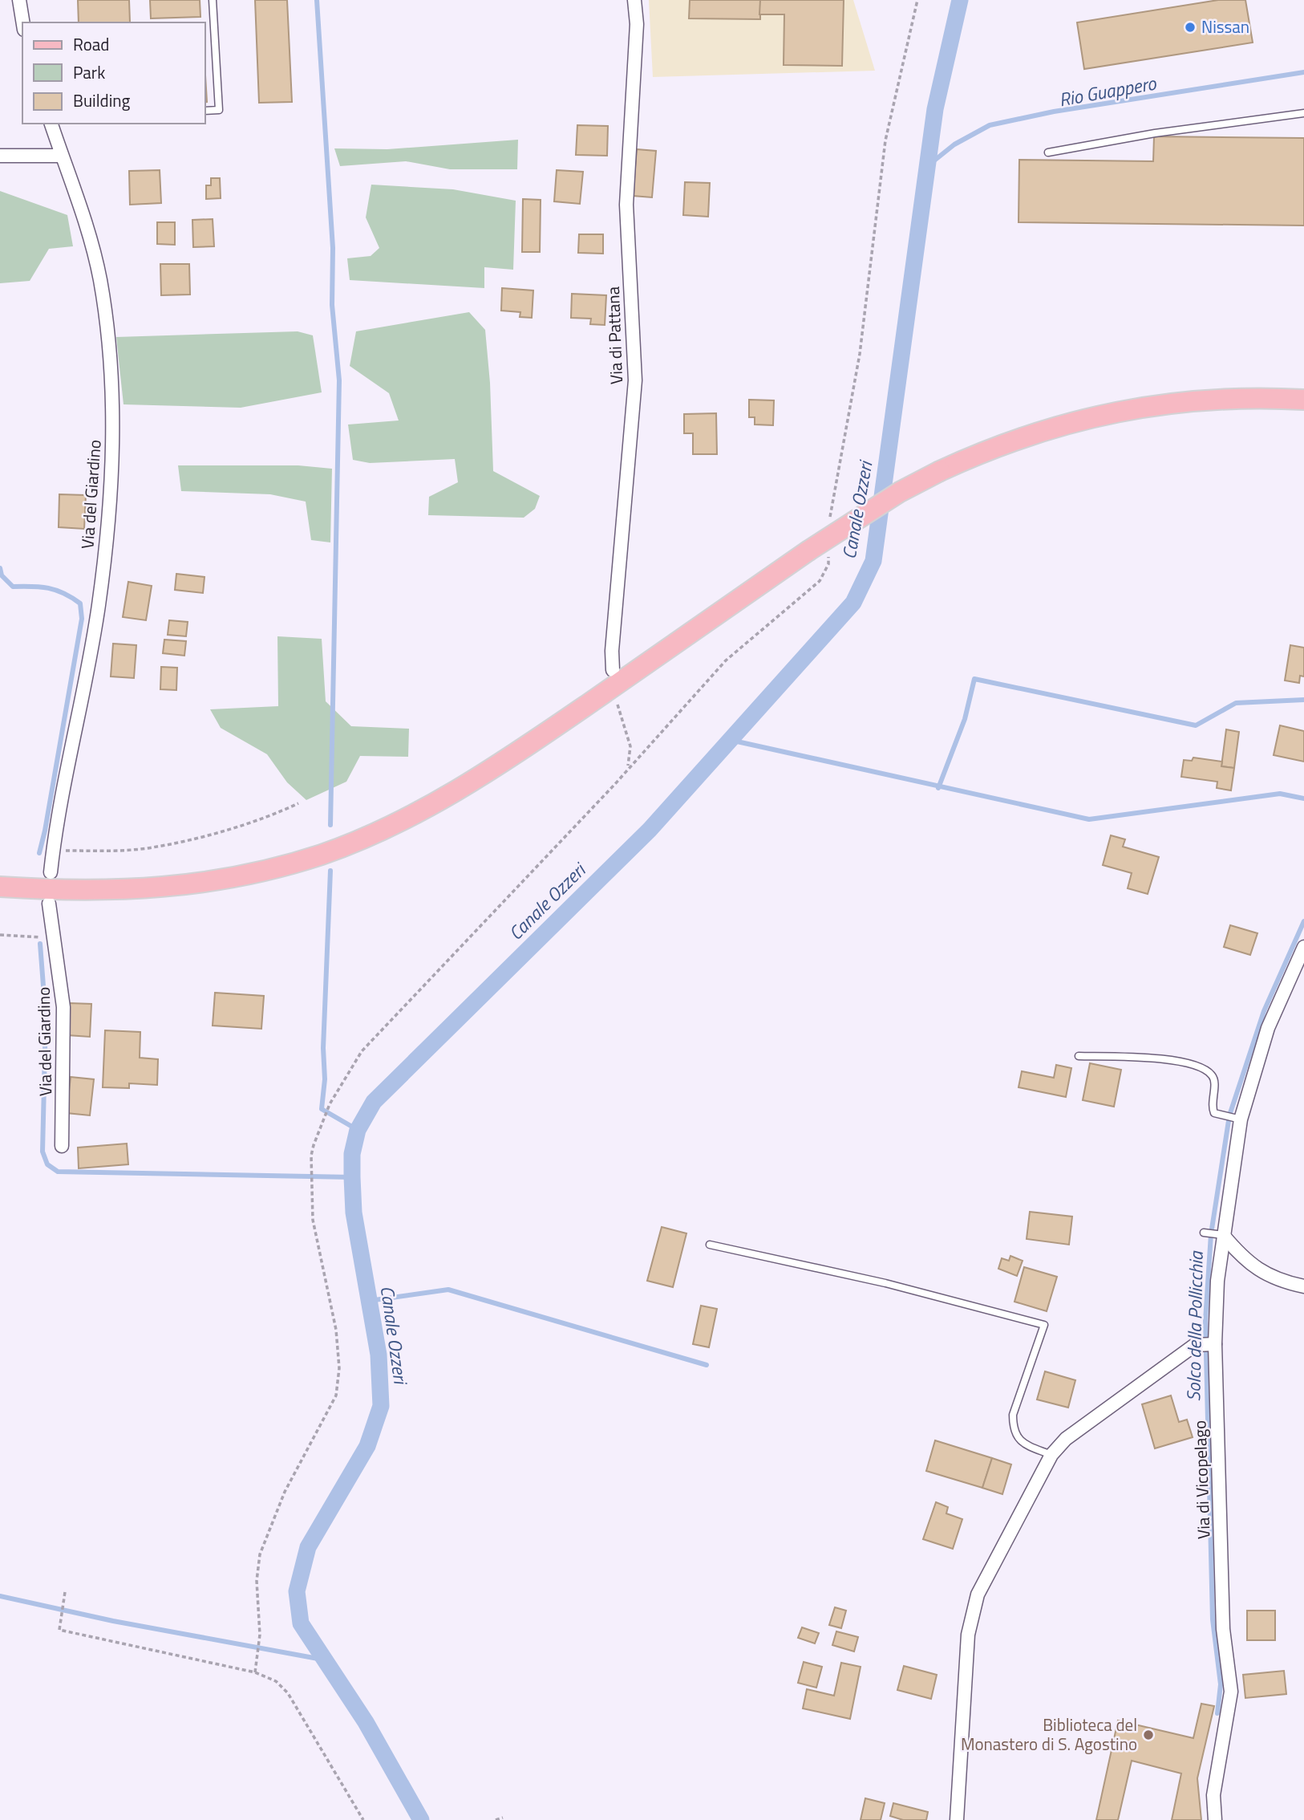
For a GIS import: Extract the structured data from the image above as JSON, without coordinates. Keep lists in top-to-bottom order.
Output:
{
  "streets": {
    "street": ["Via di Pattana", "Via del Giardino", "Via di Vicopelago"]
  },
  "water": ["Rio Guappero", "Canale Ozzeri", "Solco della Pollicchia"],
  "places": ["Nissan", "Biblioteca del Monastero di S. Agostino"],
  "legend": ["Road", "Park", "Building"]
}
